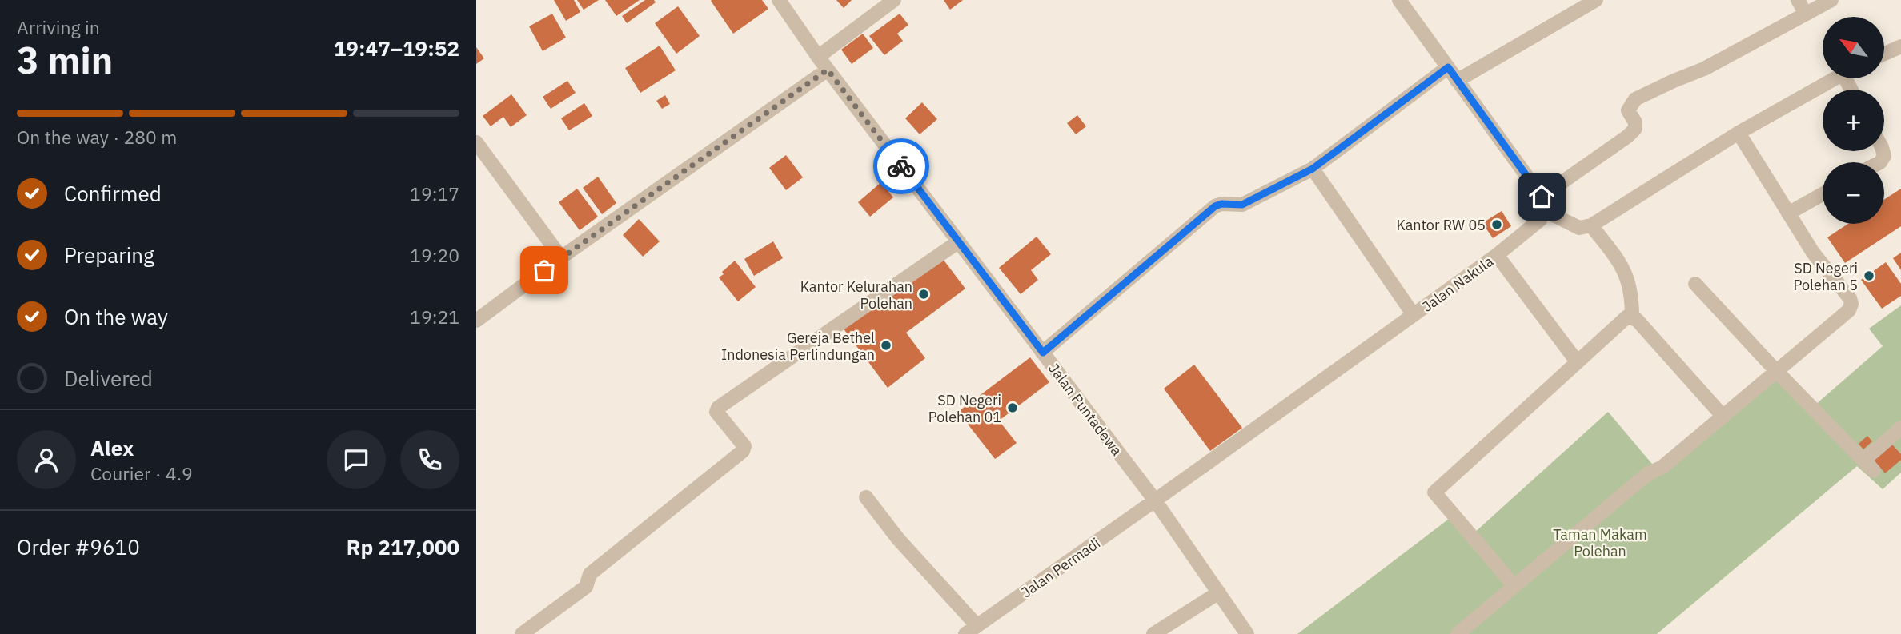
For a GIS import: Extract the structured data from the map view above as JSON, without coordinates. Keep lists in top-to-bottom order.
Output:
{
  "streets": {
    "street": ["Jalan Nakula", "Jalan Puntadewa", "Jalan Permadi"]
  },
  "crossings": [
    ["Jalan Nakula", "Jalan Puntadewa"],
    ["Jalan Nakula", "Jalan Permadi"],
    ["Jalan Puntadewa", "Jalan Permadi"]
  ],
  "parks": ["Taman Makam Polehan"],
  "places": [
    "Kantor RW 05",
    "SD Negeri Polehan 5",
    "Kantor Kelurahan Polehan",
    "Gereja Bethel Indonesia Perlindungan",
    "SD Negeri Polehan 01"
  ],
  "north": "top left",
  "page": {
    "heading": ["3 min", "Arriving in", "19:47–19:52"],
    "panel": [
      "Alex",
      "Courier · 4.9",
      "Order #9610",
      "Rp 217,000"
    ],
    "map_buttons": ["+", "−"],
    "bar": "On the way · 280 m",
    "list": [
      ["Confirmed", "19:17"],
      ["Preparing", "19:20"],
      ["On the way", "19:21"],
      "Delivered"
    ]
  }
}
